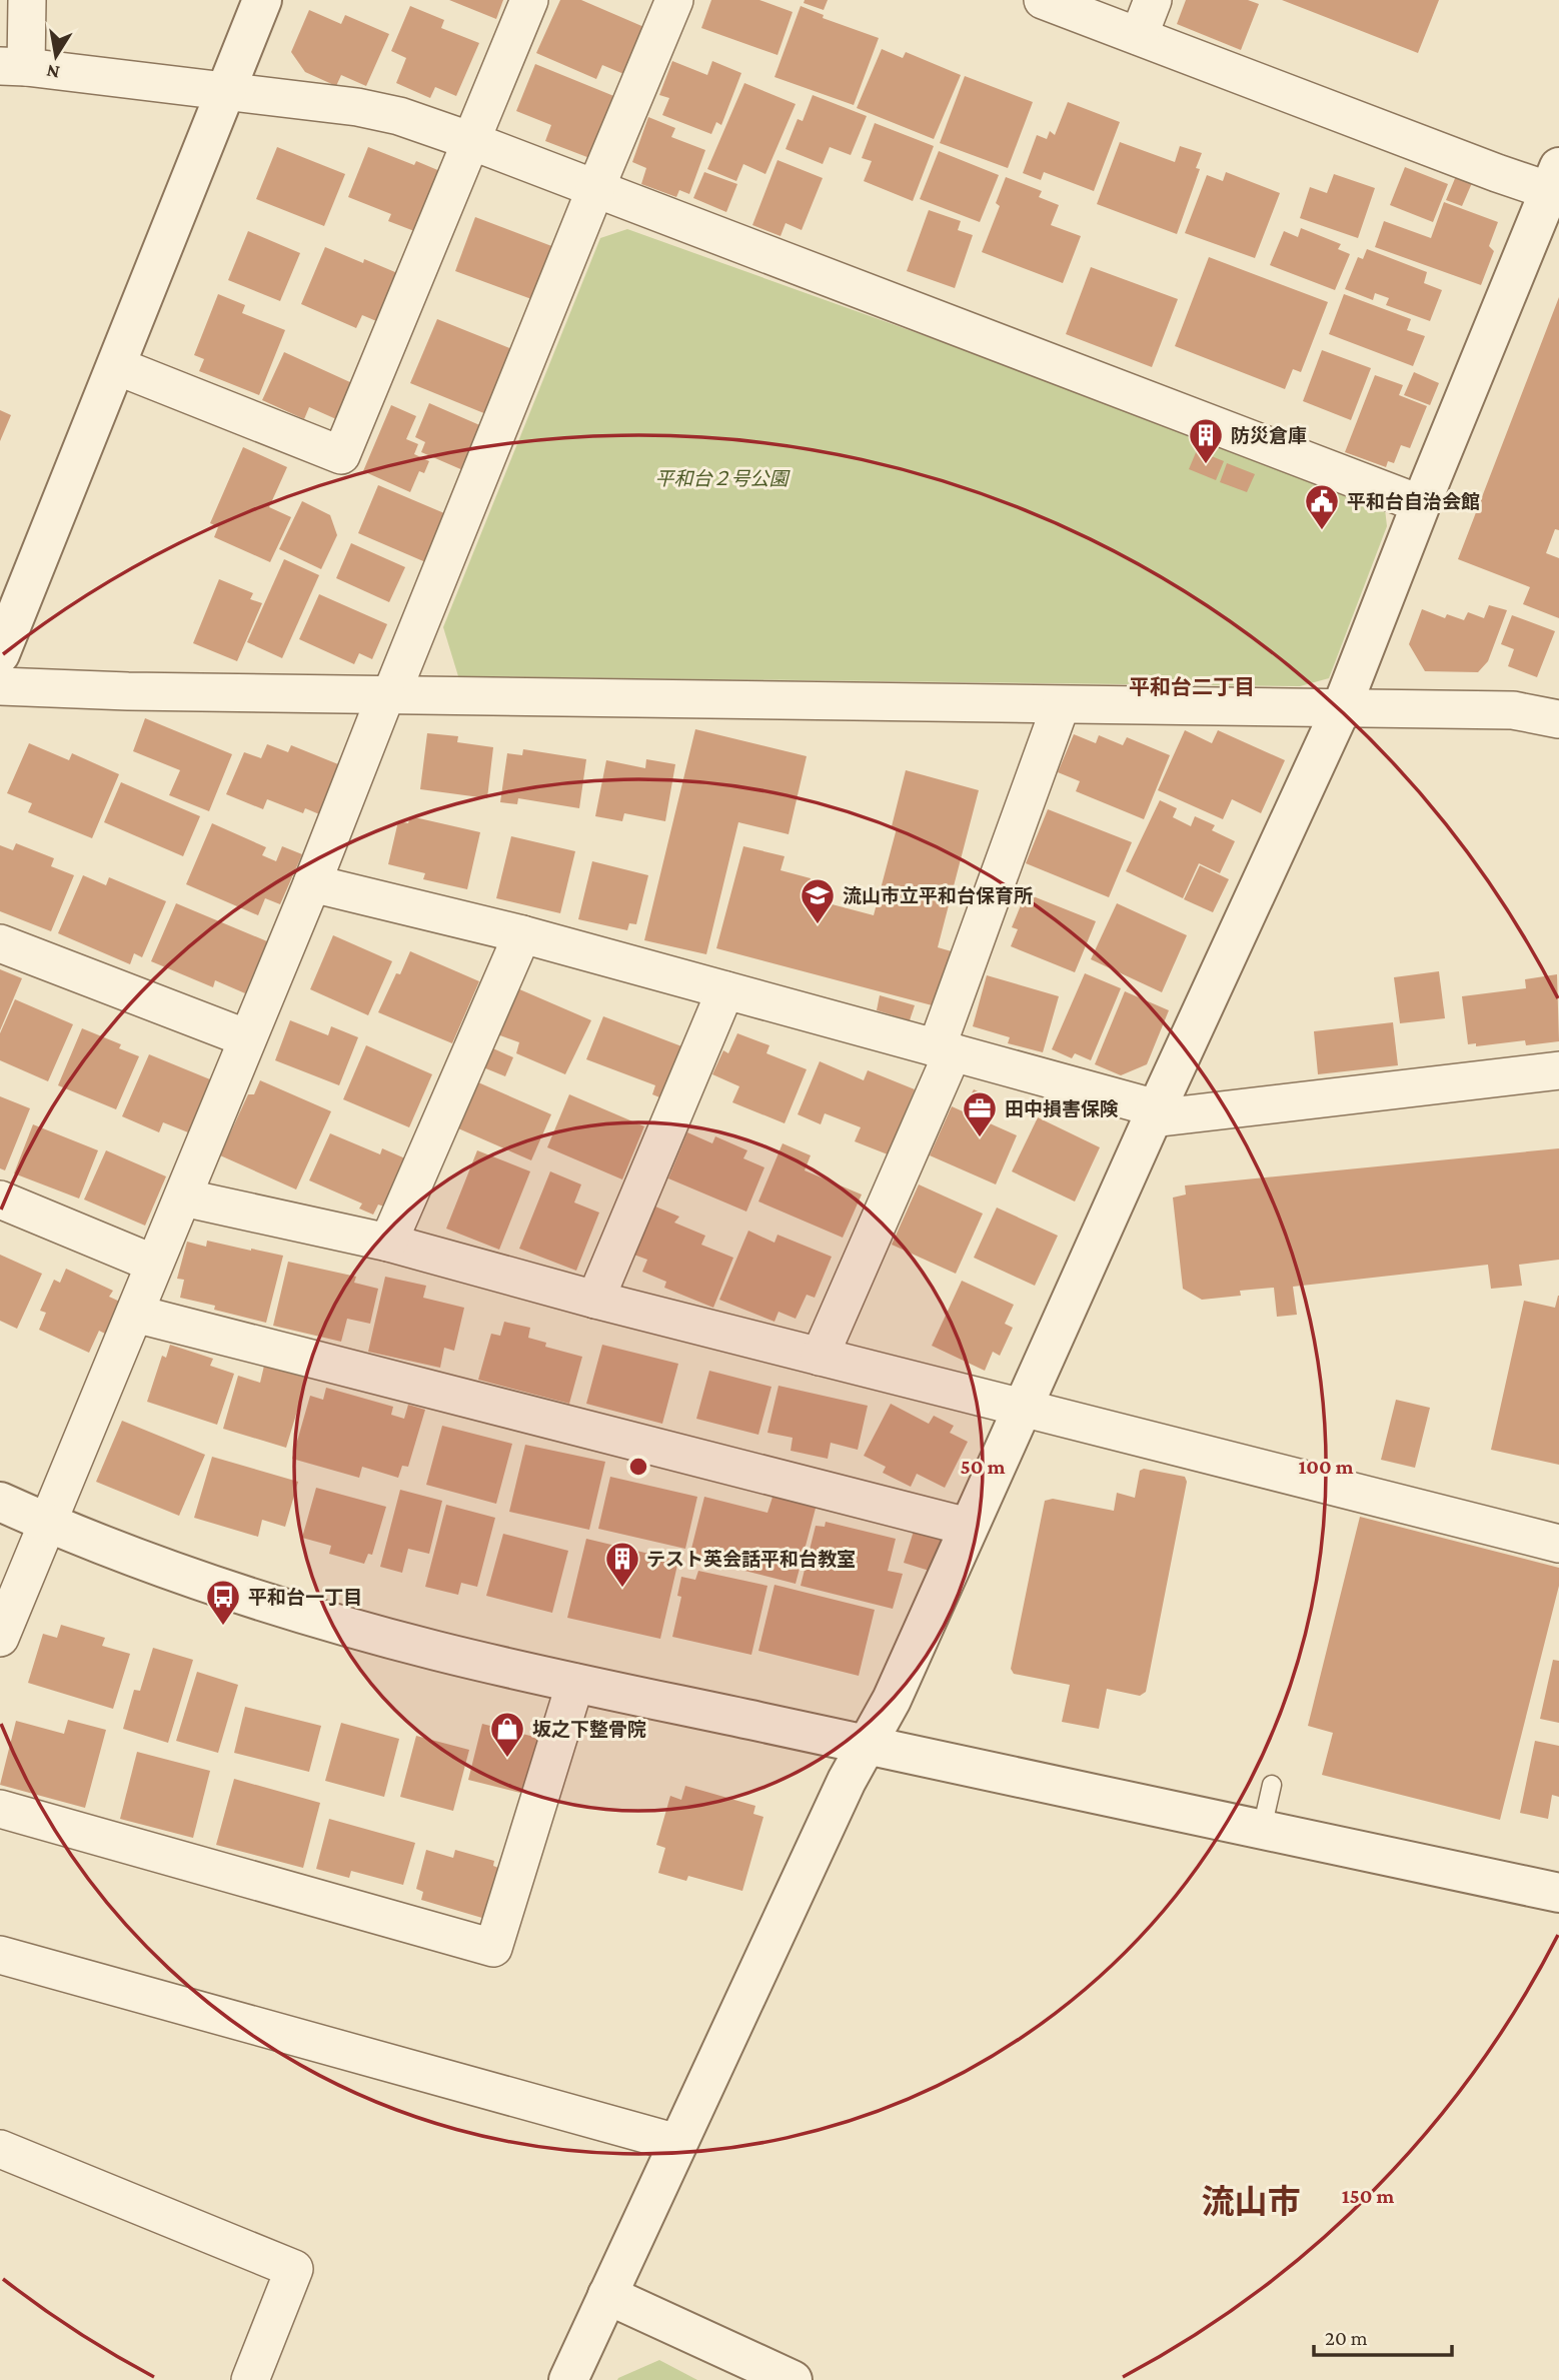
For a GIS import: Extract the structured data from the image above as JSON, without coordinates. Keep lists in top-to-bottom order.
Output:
{
  "districts": ["平和台二丁目", "流山市"],
  "parks": ["平和台２号公園"],
  "places": {
    "building": ["防災倉庫", "テスト英会話平和台教室"],
    "public building": ["平和台自治会館"],
    "school or university": ["流山市立平和台保育所"],
    "office": ["田中損害保険"],
    "bus stop": ["平和台一丁目"],
    "shop": ["坂之下整骨院"]
  },
  "scale_bar": "20 m",
  "north": "bottom",
  "rings": ["50 m", "100 m", "150 m"]
}
